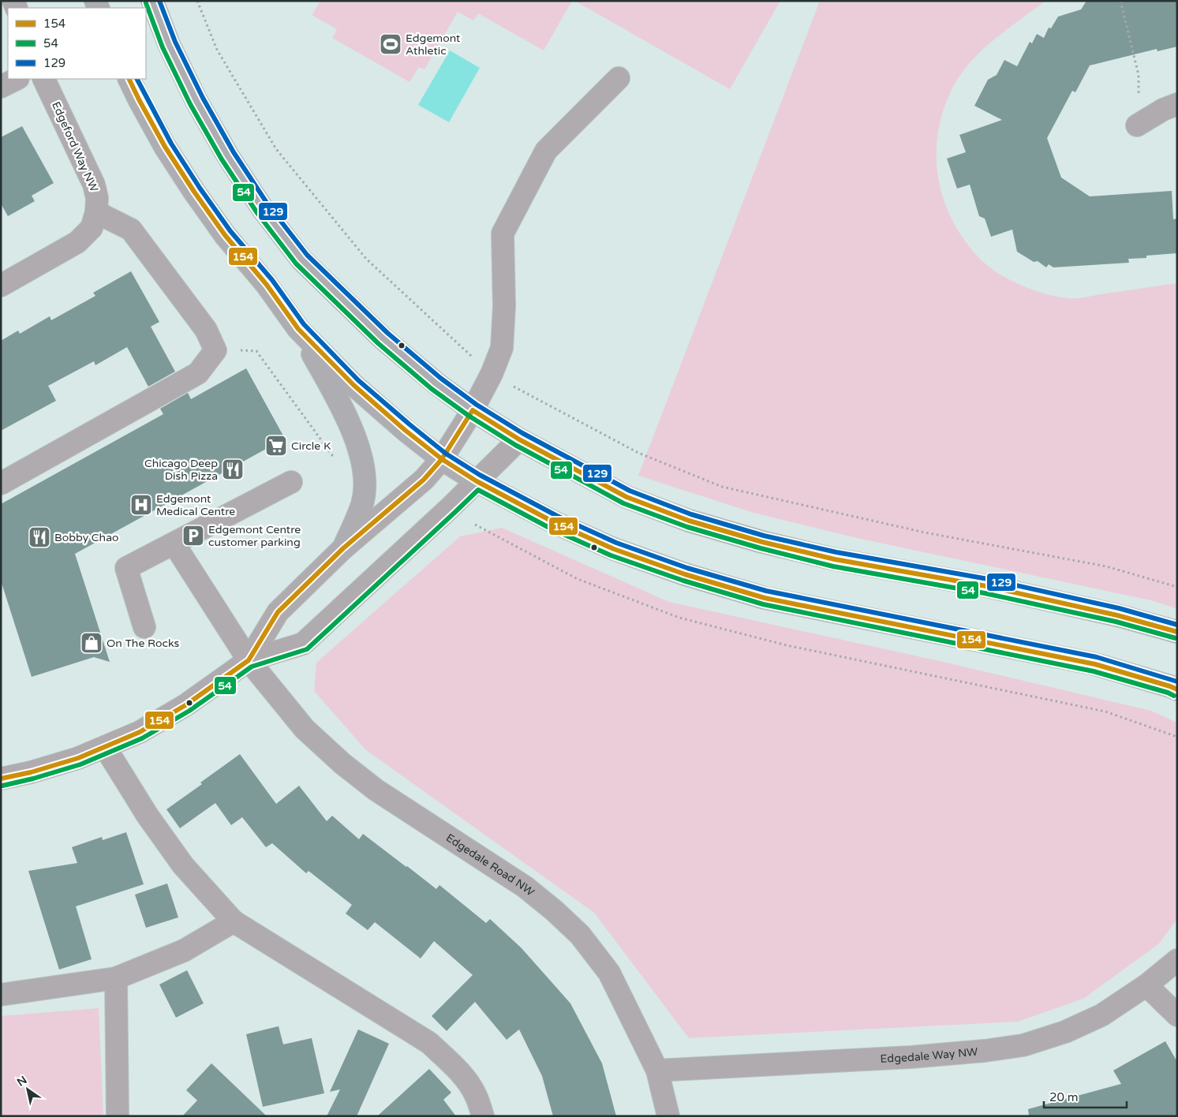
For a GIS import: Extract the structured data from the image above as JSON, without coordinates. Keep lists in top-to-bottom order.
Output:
{
  "streets": {
    "street": ["Edgeford Way NW", "Edgedale Road NW", "Edgedale Way NW"]
  },
  "crossings": [
    ["Edgedale Road NW", "Edgedale Way NW"]
  ],
  "places": {
    "sports": ["Edgemont Athletic"],
    "supermarket": ["Circle K"],
    "restaurant": ["Chicago Deep Dish Pizza", "Bobby Chao"],
    "hospital": ["Edgemont Medical Centre"],
    "parking": ["Edgemont Centre customer parking"],
    "shop": ["On The Rocks"]
  },
  "lines": ["transit line 129", "transit line 54", "transit line 154"],
  "legend": ["154", "54", "129"],
  "scale_bar": "20 m",
  "north": "top left"
}
